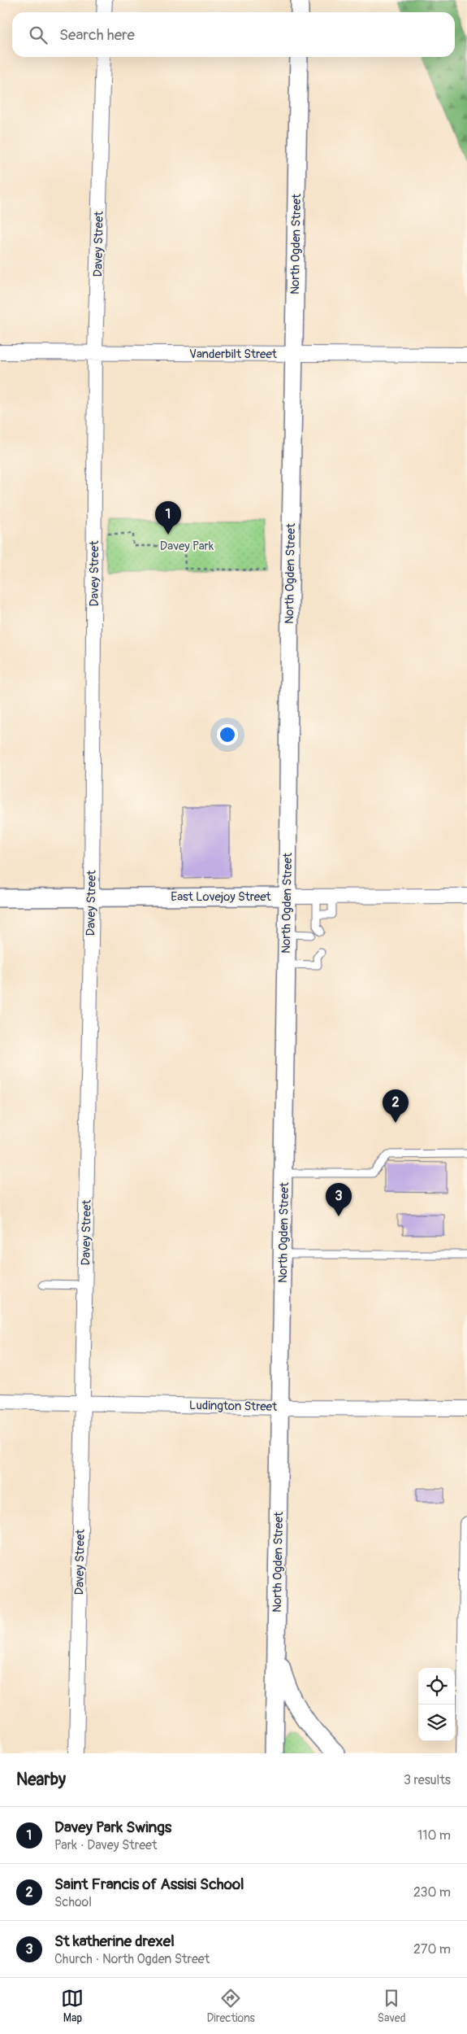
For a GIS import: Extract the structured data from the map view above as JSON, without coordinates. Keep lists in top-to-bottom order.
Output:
{
  "streets": {
    "street": [
      "Davey Street",
      "North Ogden Street",
      "Vanderbilt Street",
      "East Lovejoy Street",
      "Ludington Street"
    ]
  },
  "crossings": [
    ["Davey Street", "Vanderbilt Street"],
    ["Davey Street", "East Lovejoy Street"],
    ["Davey Street", "Ludington Street"],
    ["North Ogden Street", "Vanderbilt Street"],
    ["North Ogden Street", "East Lovejoy Street"],
    ["North Ogden Street", "Ludington Street"]
  ],
  "parks": ["Davey Park"],
  "page": {
    "search": "Search here",
    "pins": ["1", "2", "3"],
    "heading": ["Nearby", "3 results"],
    "list": [
      {
        "mark": "1",
        "name": "Davey Park Swings",
        "note": "Park · Davey Street",
        "value": "110 m"
      },
      {
        "mark": "2",
        "name": "Saint Francis of Assisi School",
        "note": "School",
        "value": "230 m"
      },
      {
        "mark": "3",
        "name": "St katherine drexel",
        "note": "Church · North Ogden Street",
        "value": "270 m"
      }
    ],
    "nav": ["Map", "Directions", "Saved"]
  }
}
